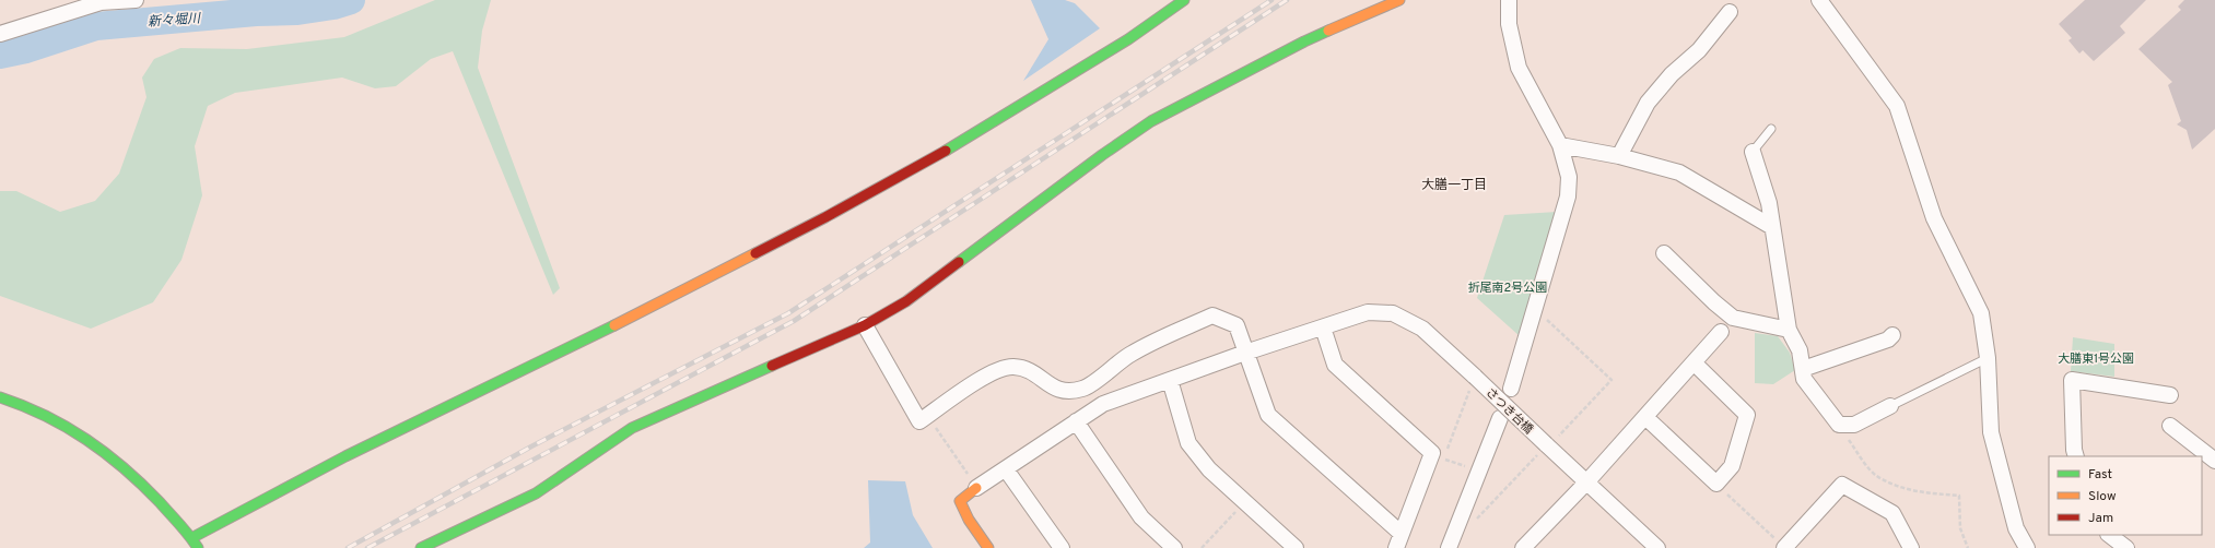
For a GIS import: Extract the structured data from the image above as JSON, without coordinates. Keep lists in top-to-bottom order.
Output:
{
  "streets": {
    "street": ["さつき台橋"]
  },
  "districts": ["大膳一丁目"],
  "water": ["新々堀川"],
  "parks": ["折尾南2号公園", "大膳東1号公園"],
  "legend": ["Fast", "Slow", "Jam"]
}
